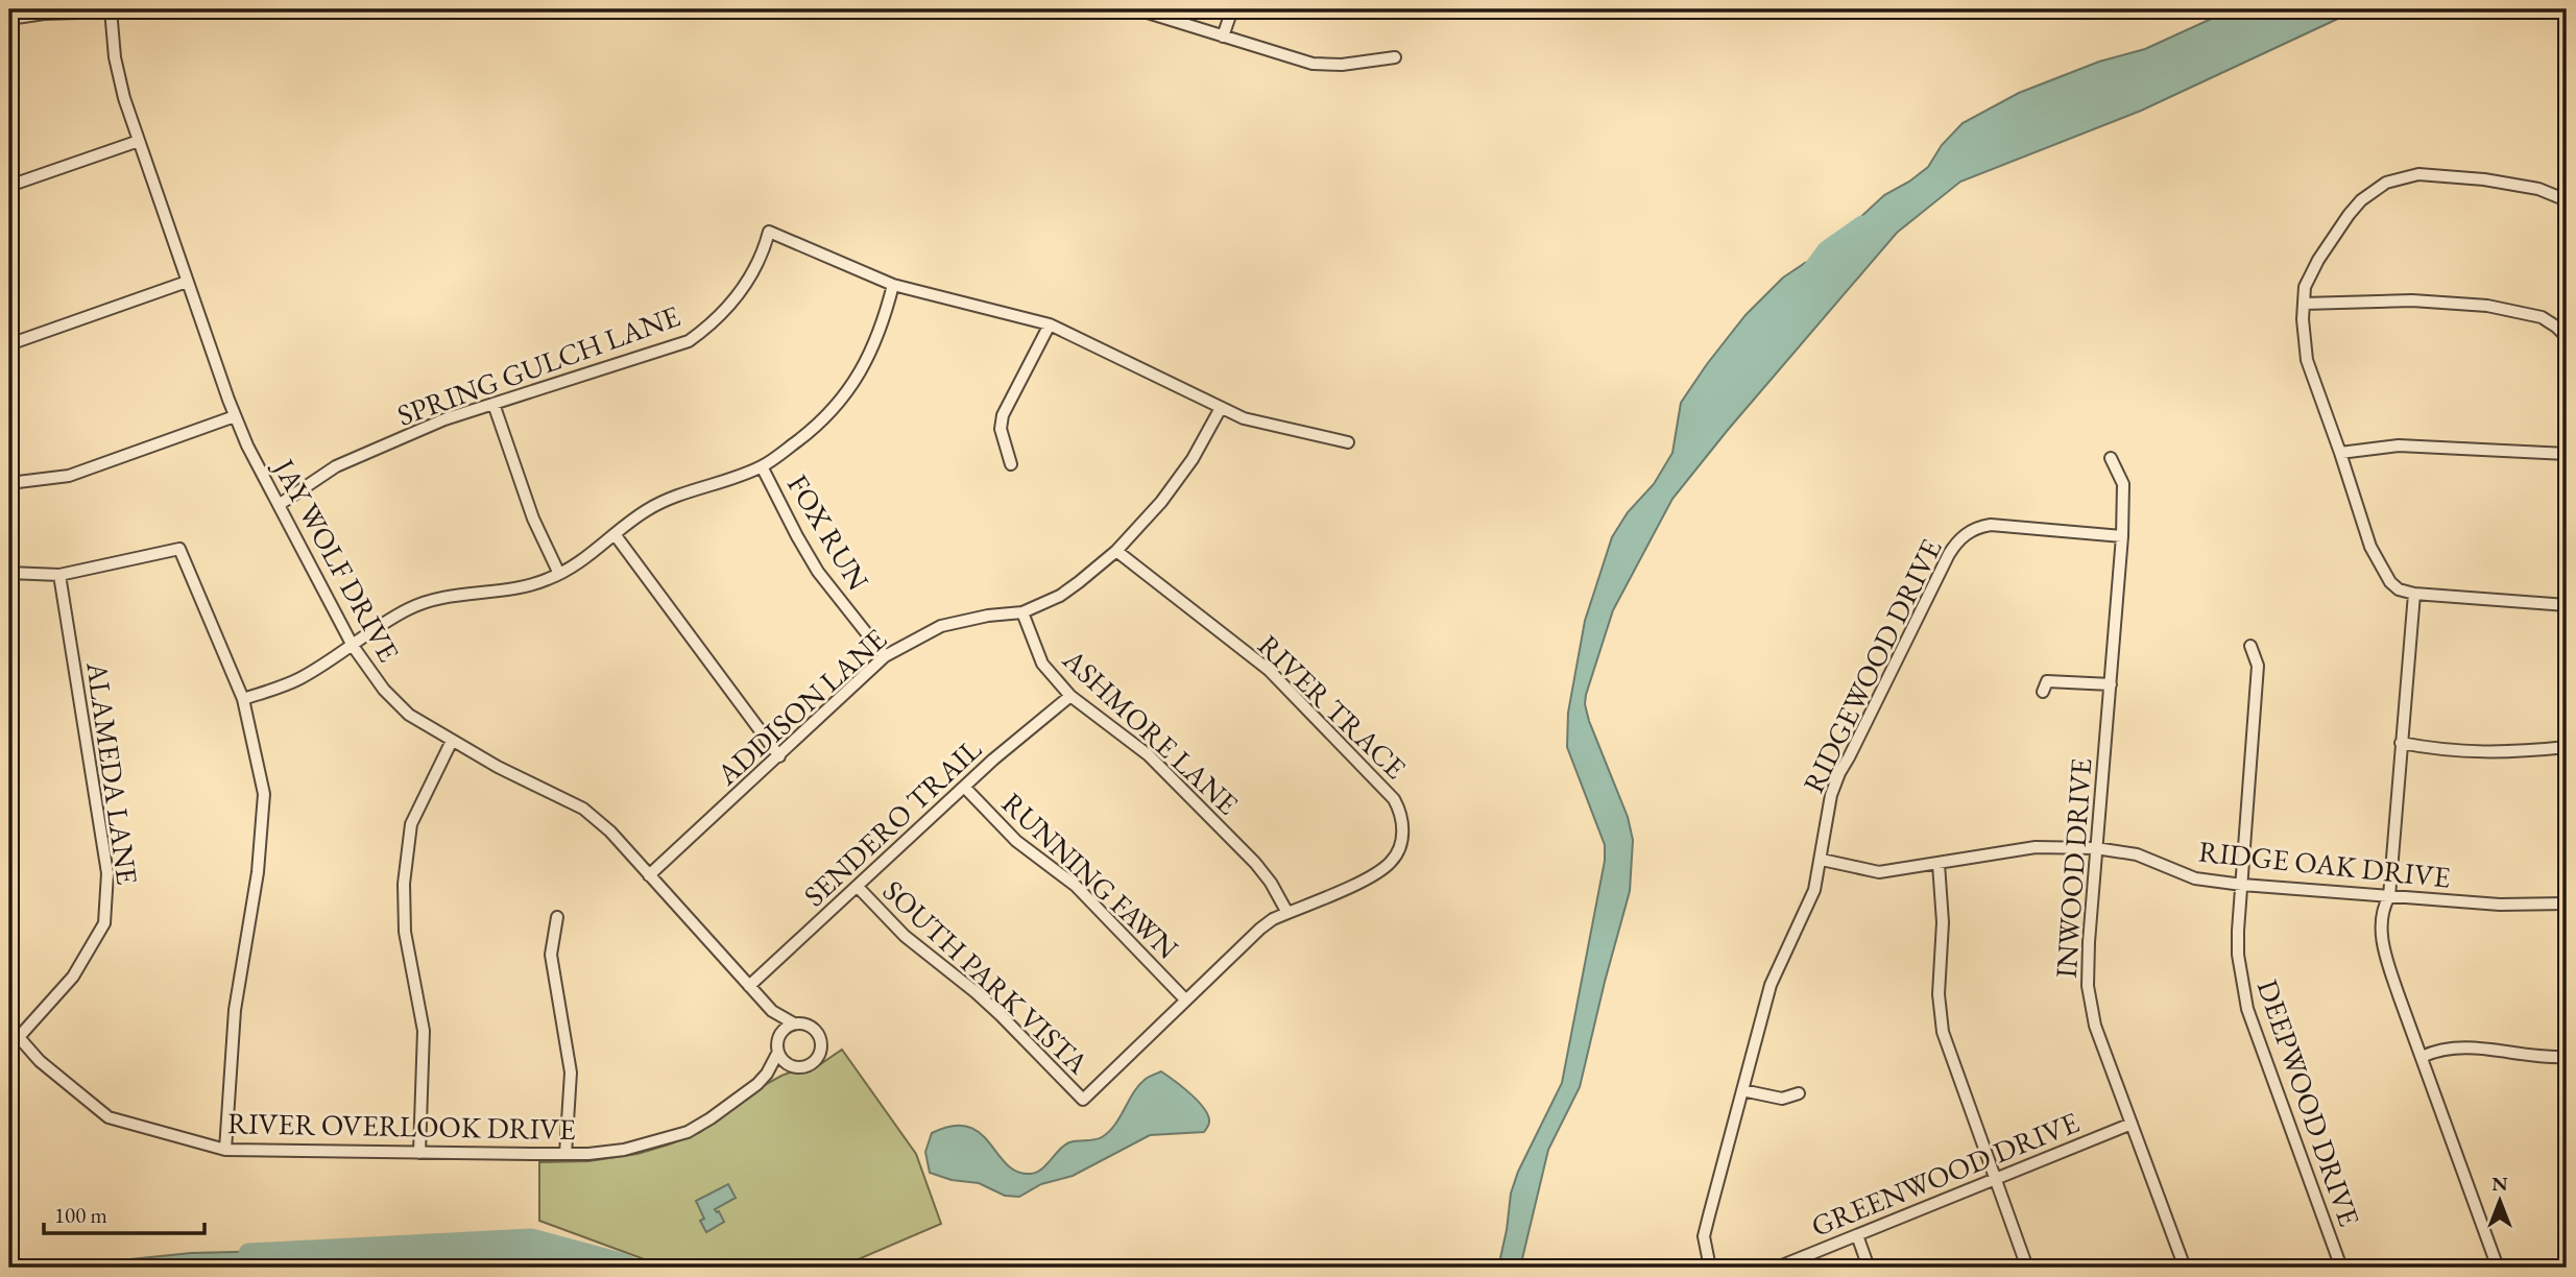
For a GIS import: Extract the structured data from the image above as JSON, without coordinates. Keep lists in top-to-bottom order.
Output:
{
  "streets": {
    "street": [
      "SPRING GULCH LANE",
      "FOX RUN",
      "JAY WOLF DRIVE",
      "RIDGEWOOD DRIVE",
      "ADDISON LANE",
      "RIVER TRACE",
      "ASHMORE LANE",
      "ALAMEDA LANE",
      "SENDERO TRAIL",
      "RIDGE OAK DRIVE",
      "INWOOD DRIVE",
      "RUNNING FAWN",
      "SOUTH PARK VISTA",
      "DEEPWOOD DRIVE",
      "RIVER OVERLOOK DRIVE",
      "GREENWOOD DRIVE"
    ]
  },
  "crossings": [
    ["SPRING GULCH LANE", "JAY WOLF DRIVE"],
    ["SPRING GULCH LANE", "ADDISON LANE"],
    ["FOX RUN", "ADDISON LANE"],
    ["JAY WOLF DRIVE", "ADDISON LANE"],
    ["JAY WOLF DRIVE", "SENDERO TRAIL"],
    ["RIDGEWOOD DRIVE", "RIDGE OAK DRIVE"],
    ["RIDGEWOOD DRIVE", "INWOOD DRIVE"],
    ["ADDISON LANE", "RIVER TRACE"],
    ["ADDISON LANE", "ASHMORE LANE"],
    ["RIVER TRACE", "ASHMORE LANE"],
    ["RIVER TRACE", "RUNNING FAWN"],
    ["RIVER TRACE", "SOUTH PARK VISTA"],
    ["ASHMORE LANE", "SENDERO TRAIL"],
    ["ALAMEDA LANE", "RIVER OVERLOOK DRIVE"],
    ["SENDERO TRAIL", "RUNNING FAWN"],
    ["SENDERO TRAIL", "SOUTH PARK VISTA"],
    ["RIDGE OAK DRIVE", "INWOOD DRIVE"],
    ["RIDGE OAK DRIVE", "DEEPWOOD DRIVE"],
    ["INWOOD DRIVE", "GREENWOOD DRIVE"]
  ],
  "scale_bar": "100 m",
  "north": "top"
}
